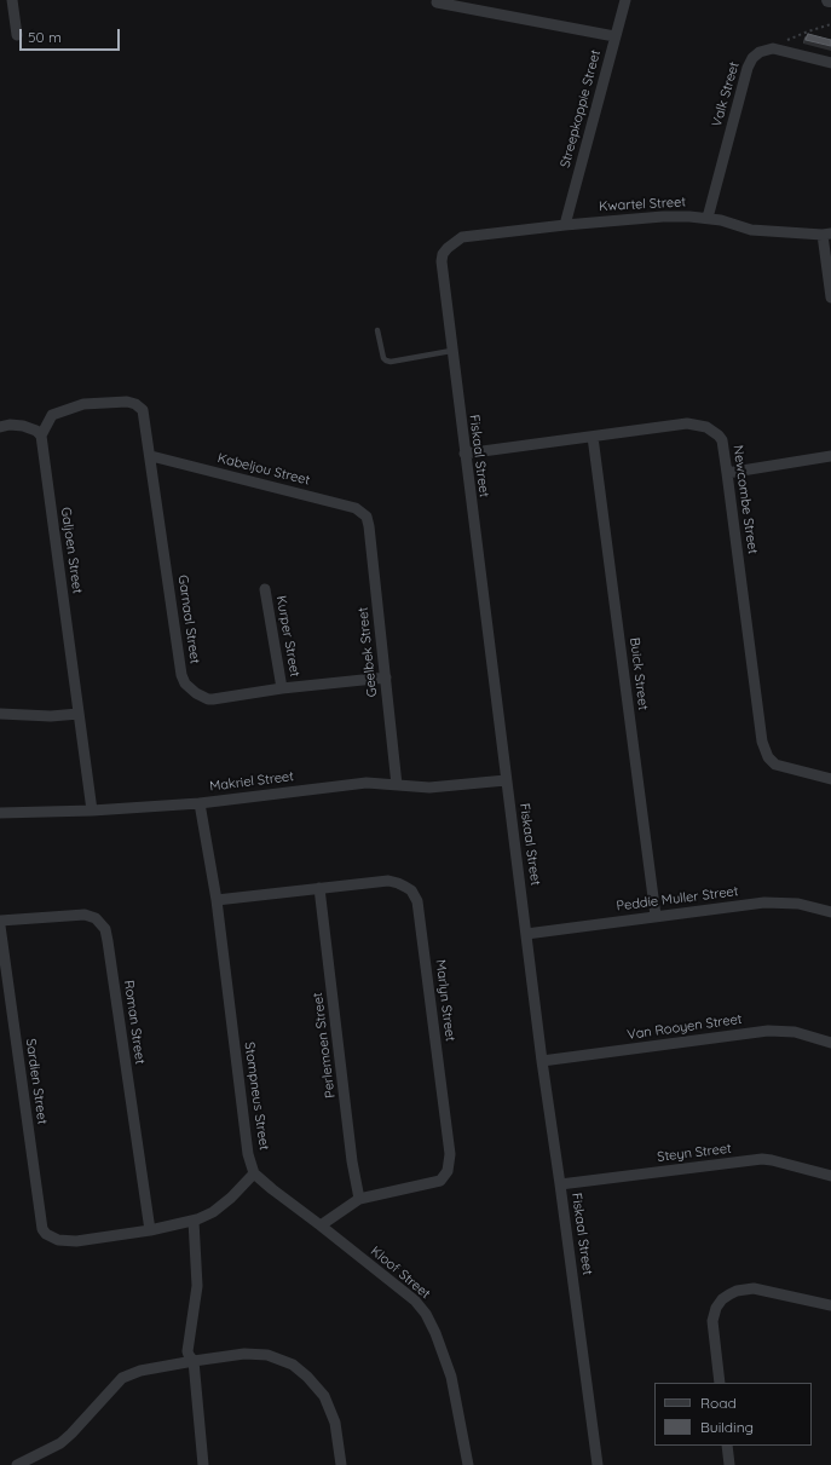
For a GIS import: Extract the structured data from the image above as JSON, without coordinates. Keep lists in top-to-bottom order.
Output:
{
  "streets": {
    "street": [
      "Valk Street",
      "Streepkoppie Street",
      "Kwartel Street",
      "Fiskaal Street",
      "Kabeljou Street",
      "Newcombe Street",
      "Galjoen Street",
      "Garnaal Street",
      "Kurper Street",
      "Geelbek Street",
      "Buick Street",
      "Makriel Street",
      "Peddie Muller Street",
      "Marlyn Street",
      "Roman Street",
      "Van Rooyen Street",
      "Perlemoen Street",
      "Sardien Street",
      "Stompneus Street",
      "Steyn Street",
      "Kloof Street"
    ]
  },
  "crossings": [
    ["Valk Street", "Kwartel Street"],
    ["Streepkoppie Street", "Kwartel Street"],
    ["Kwartel Street", "Fiskaal Street"],
    ["Fiskaal Street", "Newcombe Street"],
    ["Fiskaal Street", "Makriel Street"],
    ["Fiskaal Street", "Peddie Muller Street"],
    ["Fiskaal Street", "Van Rooyen Street"],
    ["Fiskaal Street", "Steyn Street"],
    ["Kabeljou Street", "Garnaal Street"],
    ["Kabeljou Street", "Geelbek Street"],
    ["Newcombe Street", "Buick Street"],
    ["Galjoen Street", "Garnaal Street"],
    ["Galjoen Street", "Makriel Street"],
    ["Garnaal Street", "Kurper Street"],
    ["Garnaal Street", "Geelbek Street"],
    ["Geelbek Street", "Makriel Street"],
    ["Buick Street", "Peddie Muller Street"],
    ["Makriel Street", "Stompneus Street"],
    ["Marlyn Street", "Perlemoen Street"],
    ["Marlyn Street", "Stompneus Street"],
    ["Marlyn Street", "Kloof Street"],
    ["Roman Street", "Sardien Street"],
    ["Stompneus Street", "Kloof Street"]
  ],
  "legend": ["Road", "Building"],
  "scale_bar": "50 m"
}
